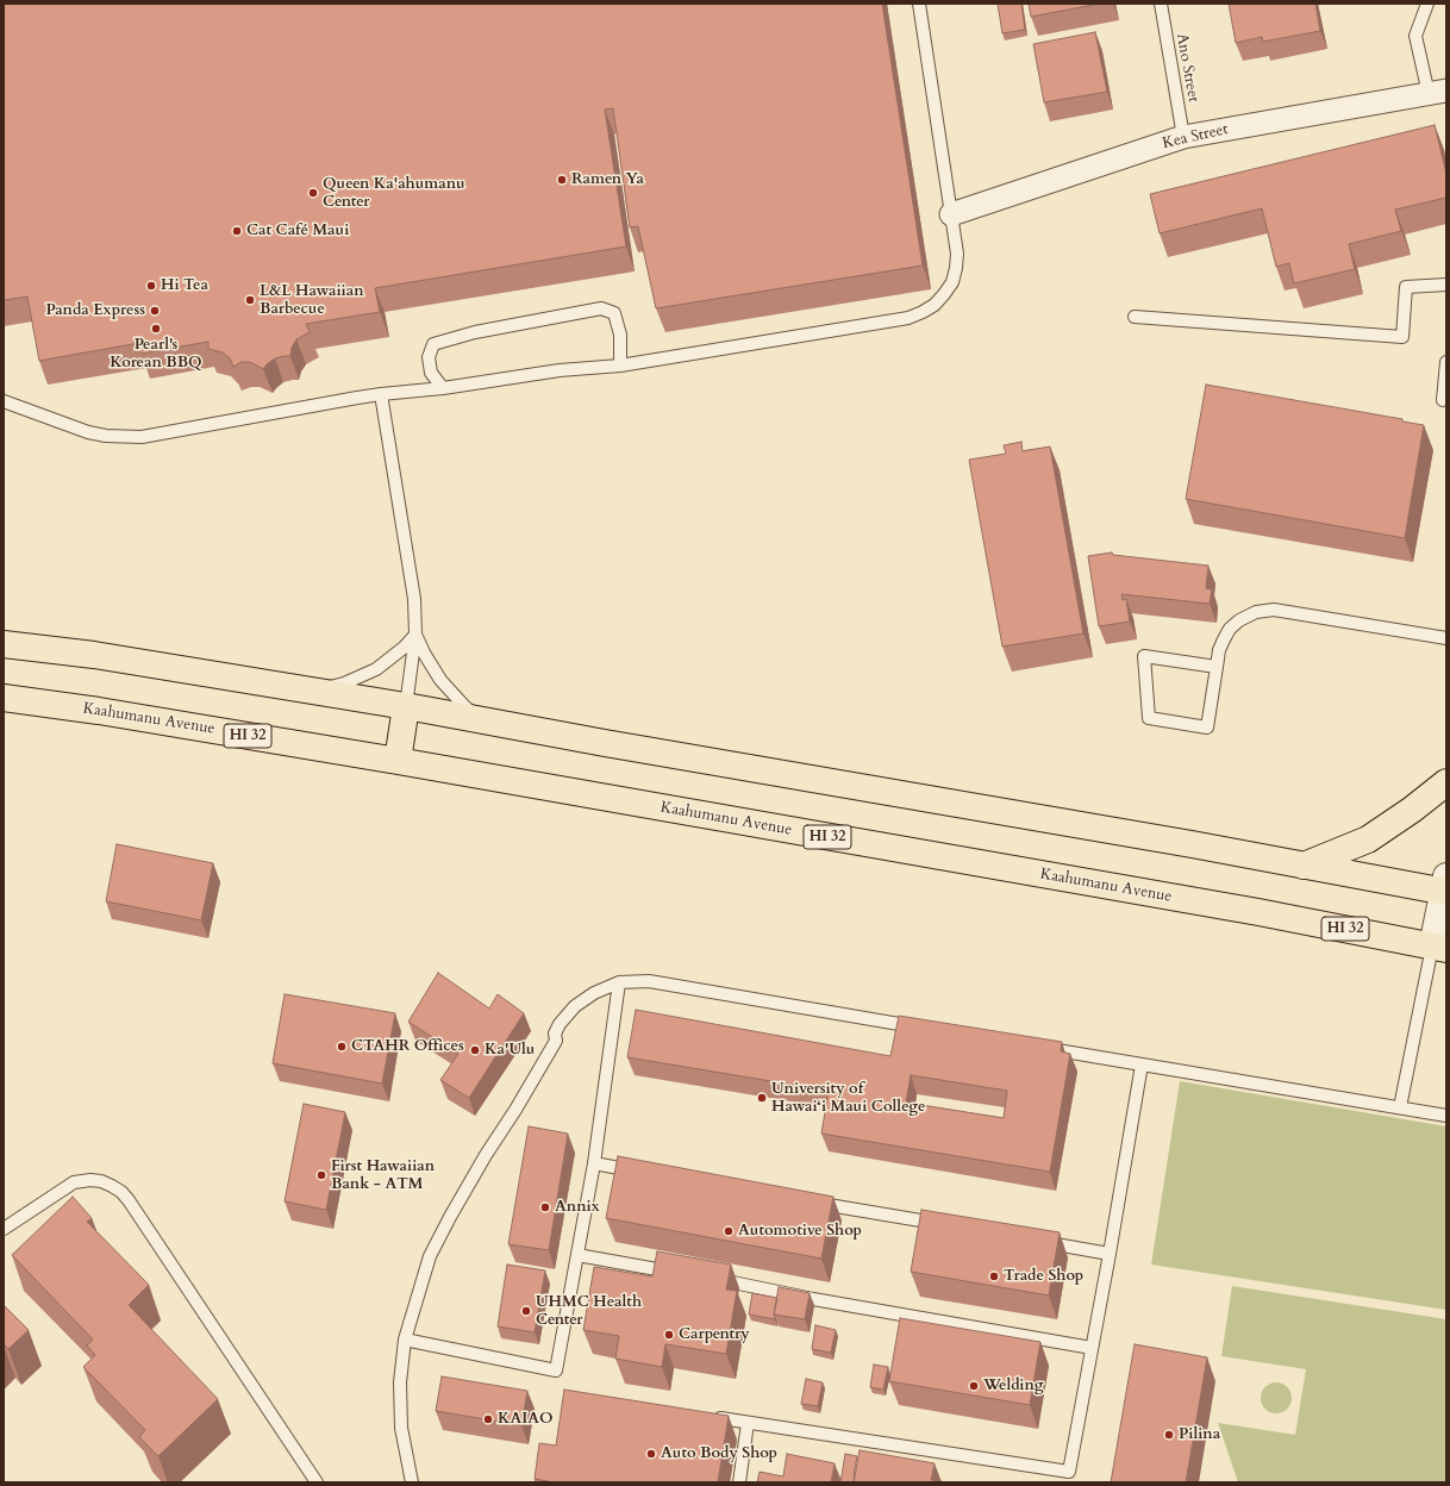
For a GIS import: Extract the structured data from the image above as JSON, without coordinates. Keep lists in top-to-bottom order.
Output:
{
  "streets": {
    "main road": ["Kaahumanu Avenue", "HI 32"],
    "street": ["Kea Street"],
    "lane": ["Ano Street"]
  },
  "crossings": [
    ["Ano Street", "Kea Street"]
  ],
  "places": [
    "Ramen Ya",
    "Queen Ka'ahumanu Center",
    "Cat Café Maui",
    "Hi Tea",
    "L&L Hawaiian Barbecue",
    "Panda Express",
    "Pearl's Korean BBQ",
    "CTAHR Offices",
    "Ka'Ulu",
    "University of Hawai‘i Maui College",
    "First Hawaiian Bank - ATM",
    "Annix",
    "Automotive Shop",
    "Trade Shop",
    "UHMC Health Center",
    "Carpentry",
    "Welding",
    "KAIAO",
    "Pilina",
    "Auto Body Shop"
  ]
}
